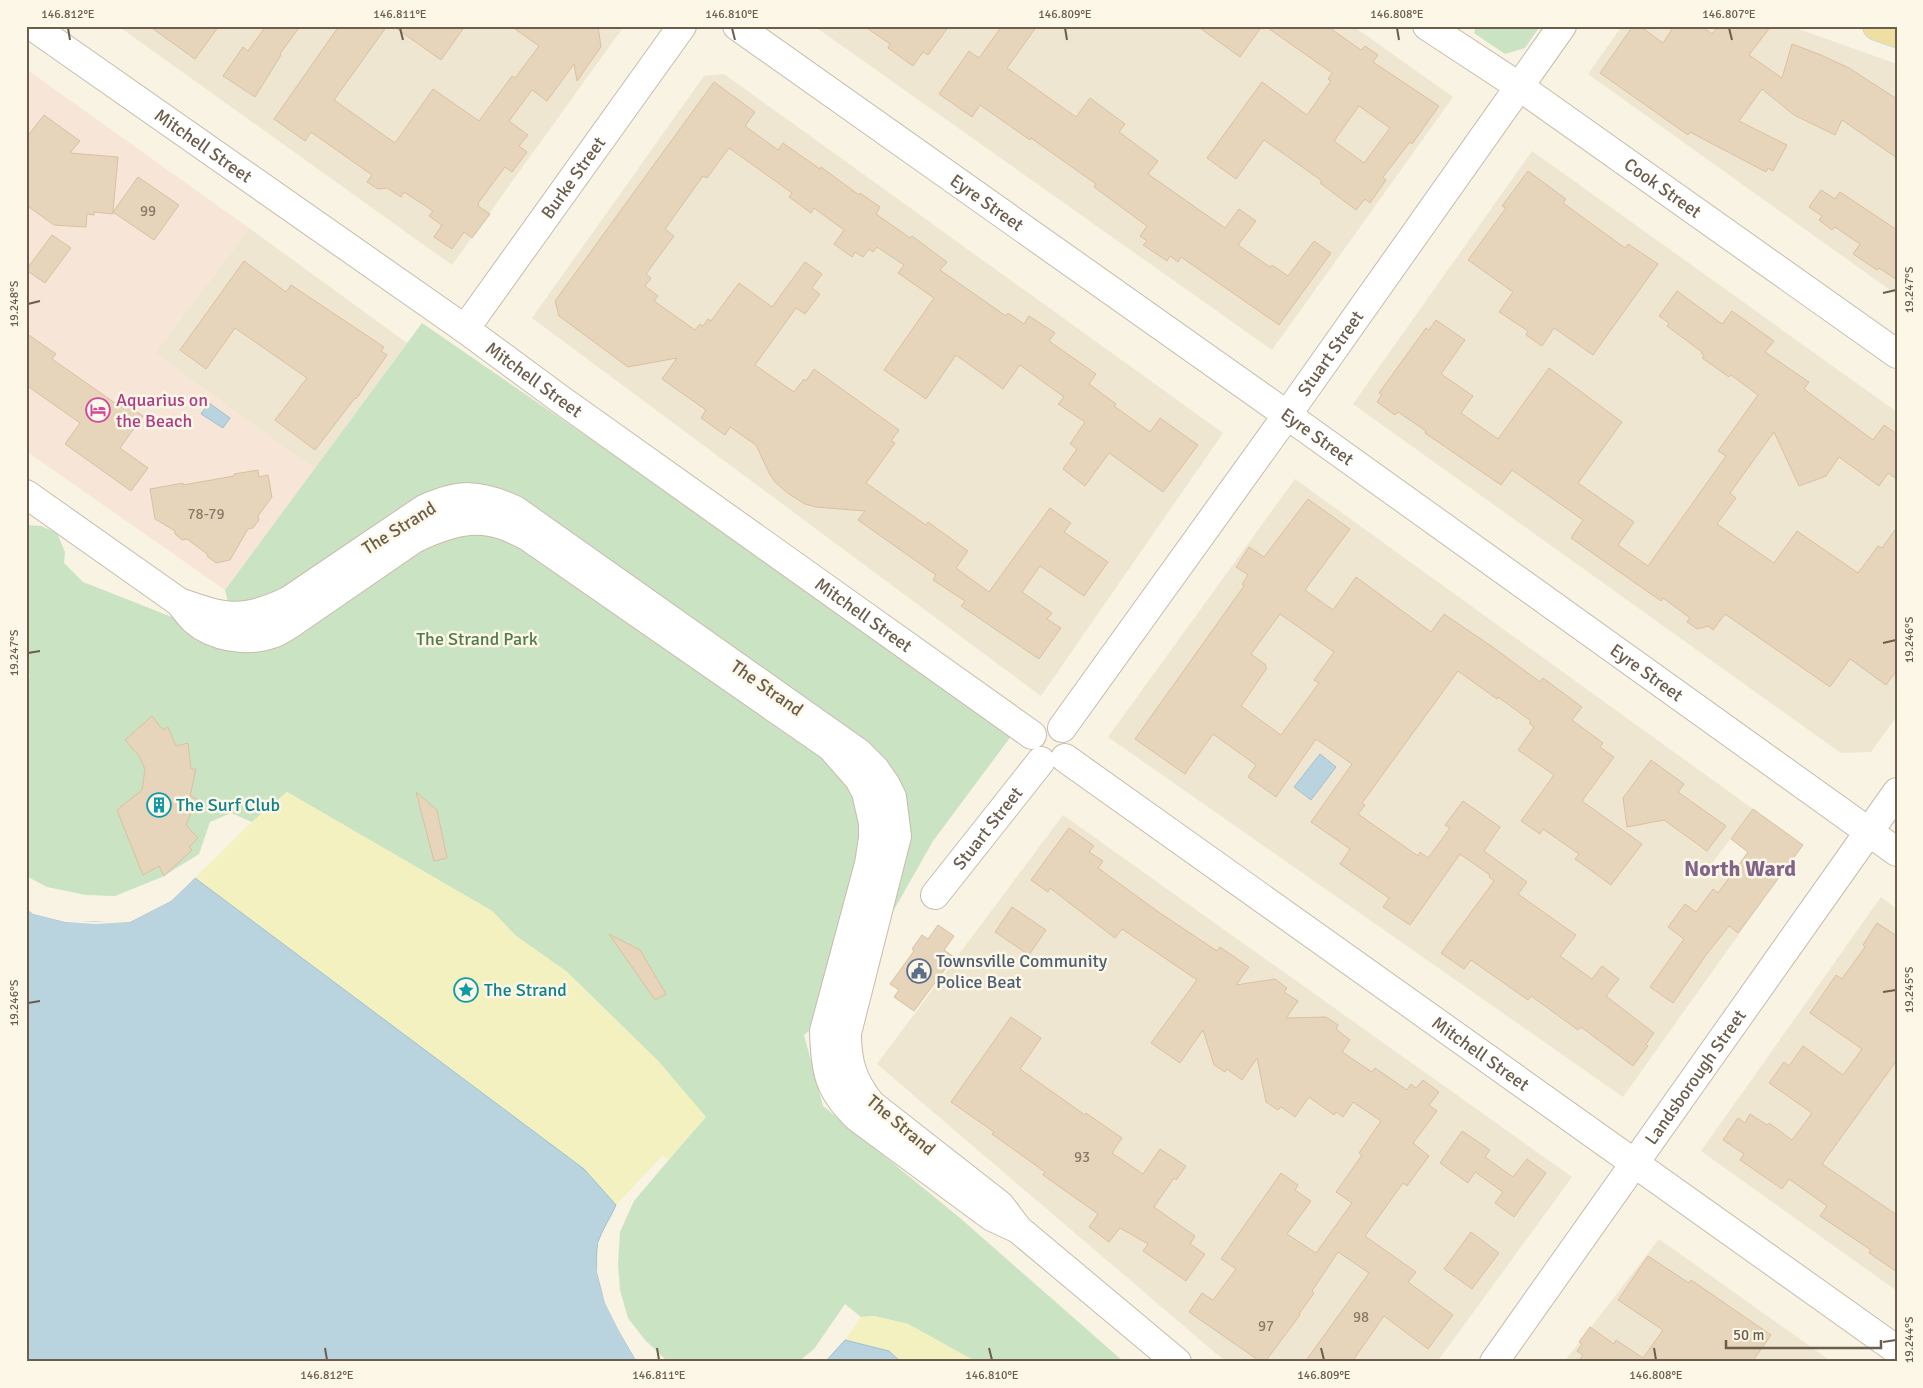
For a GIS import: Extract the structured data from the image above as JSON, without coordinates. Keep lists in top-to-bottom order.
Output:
{
  "streets": {
    "street": [
      "Mitchell Street",
      "Burke Street",
      "Cook Street",
      "Eyre Street",
      "Stuart Street",
      "The Strand",
      "Landsborough Street"
    ]
  },
  "crossings": [
    ["Mitchell Street", "Burke Street"],
    ["Mitchell Street", "Stuart Street"],
    ["Mitchell Street", "Landsborough Street"],
    ["Cook Street", "Stuart Street"],
    ["Eyre Street", "Stuart Street"],
    ["Eyre Street", "Landsborough Street"]
  ],
  "districts": ["North Ward"],
  "parks": ["The Strand Park"],
  "places": {
    "hotel": ["Aquarius on the Beach"],
    "building": ["The Surf Club"],
    "public building": ["Townsville Community Police Beat"],
    "place": ["The Strand"]
  },
  "house_numbers": [
    "99",
    "78-79",
    "93",
    "98",
    "97"
  ],
  "scale_bar": "50 m",
  "coordinates": [
    "146.812°E",
    "146.811°E",
    "146.810°E",
    "146.809°E",
    "146.808°E",
    "146.807°E",
    "19.247°S",
    "19.248°S",
    "19.246°S",
    "19.245°S",
    "19.244°S"
  ]
}
